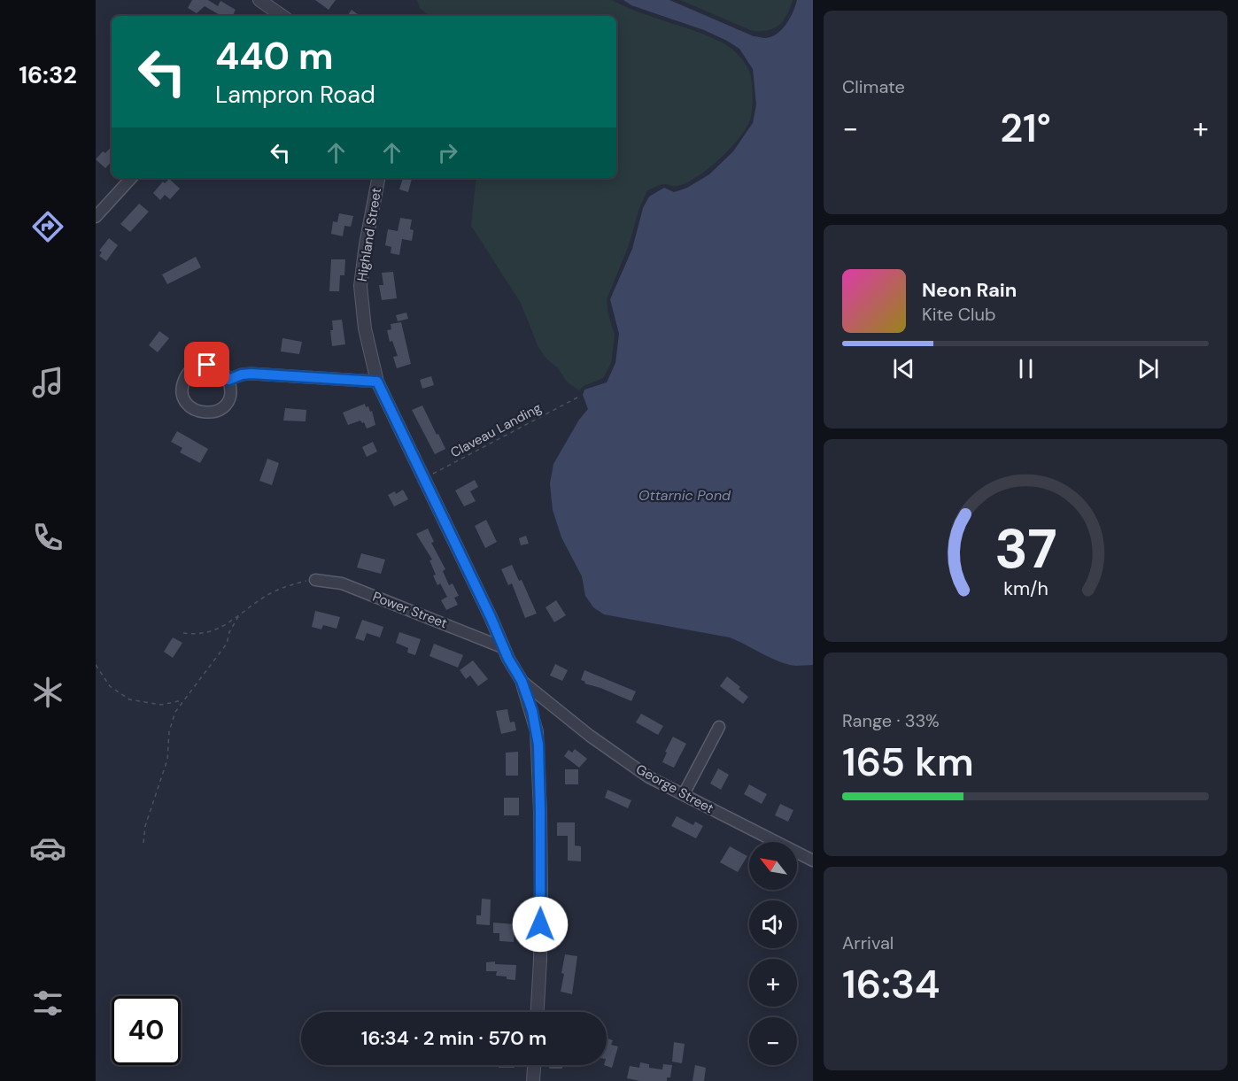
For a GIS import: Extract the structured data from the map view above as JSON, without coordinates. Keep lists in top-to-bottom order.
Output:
{
  "streets": {
    "street": ["Highland Street", "Power Street", "George Street"],
    "path": ["Claveau Landing"]
  },
  "crossings": [
    ["Highland Street", "Claveau Landing"],
    ["Highland Street", "Power Street"],
    ["Highland Street", "George Street"]
  ],
  "water": ["Ottarnic Pond"],
  "north": "top left",
  "page": {
    "tabs": "16:32",
    "tile": [
      "Climate",
      ["Range · 33%", "165 km"],
      ["Arrival", "16:34"]
    ],
    "turn": ["440 m", "Lampron Road"],
    "heat": ["−", "21°", "+"],
    "song": ["Neon Rain", "Kite Club"],
    "map_buttons": ["+", "−"],
    "limit": "40",
    "trip": "16:34 · 2 min · 570 m",
    "gauge": ["37", "km/h"]
  }
}
